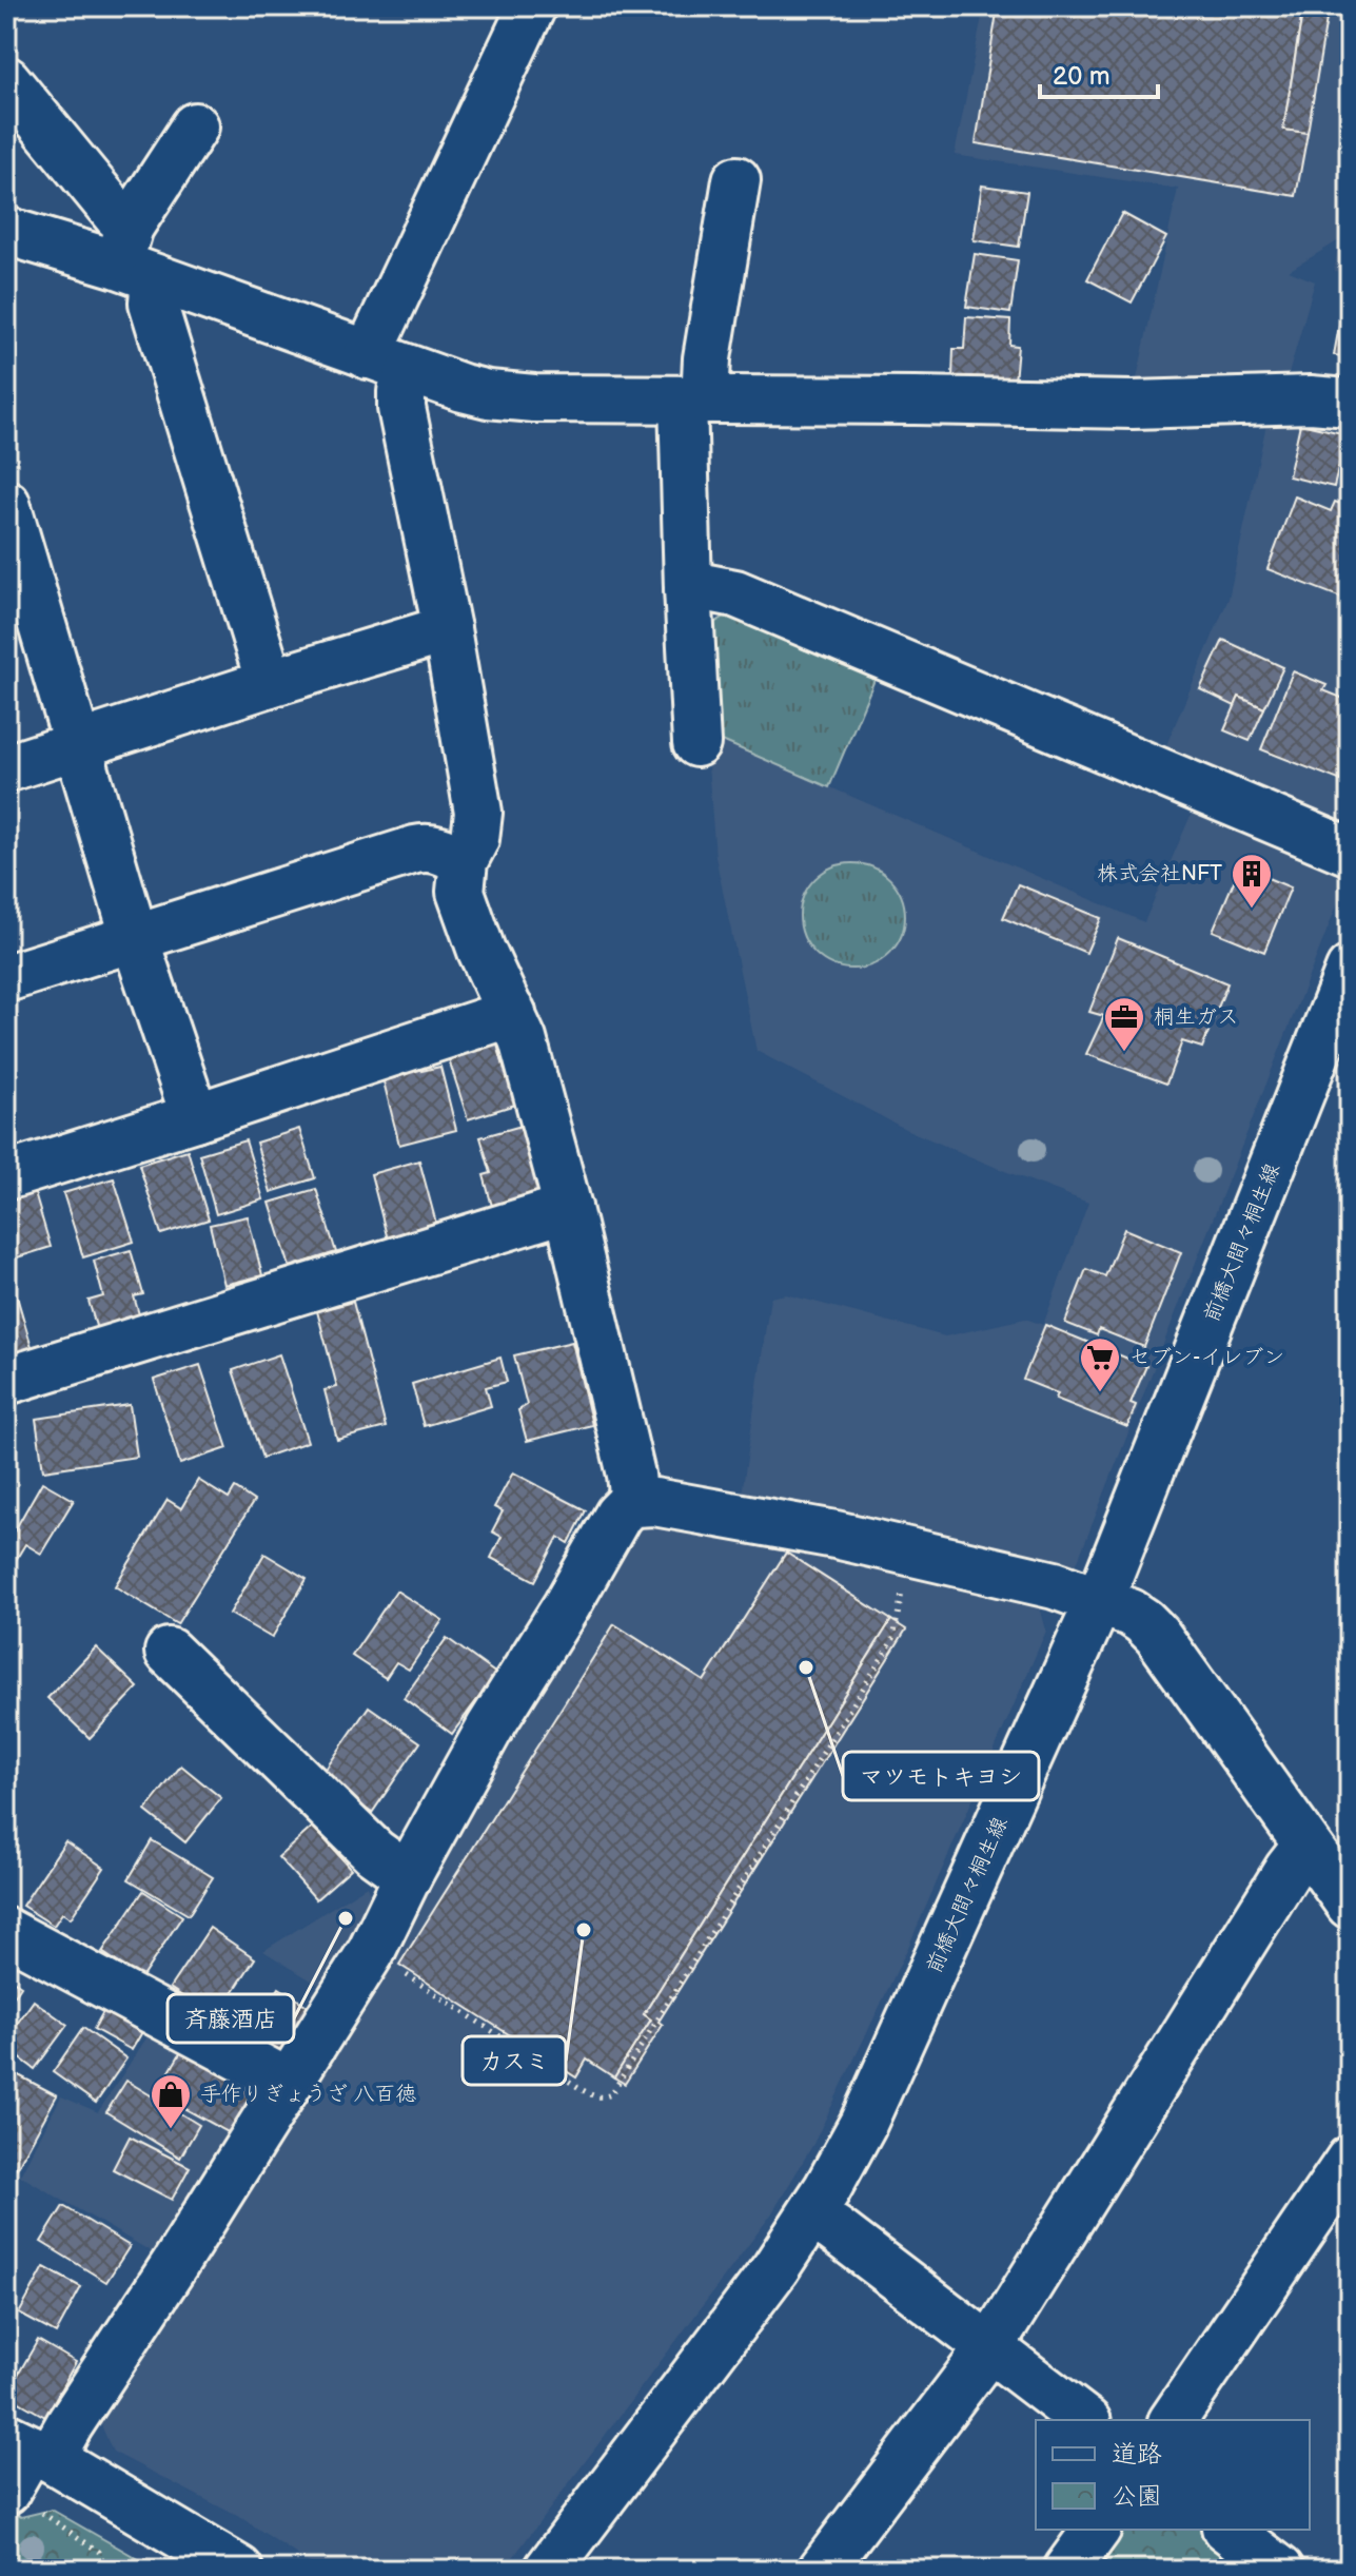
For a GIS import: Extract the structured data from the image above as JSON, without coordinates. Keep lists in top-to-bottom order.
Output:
{
  "streets": {
    "street": ["前橋大間々桐生線"]
  },
  "places": {
    "building": ["株式会社NFT"],
    "office": ["桐生ガス"],
    "supermarket": ["セブン-イレブン"],
    "other": ["マツモトキヨシ", "斉藤酒店", "カスミ"],
    "shop": ["手作りぎょうざ 八百徳"]
  },
  "legend": ["道路", "公園"],
  "scale_bar": "20 m"
}
